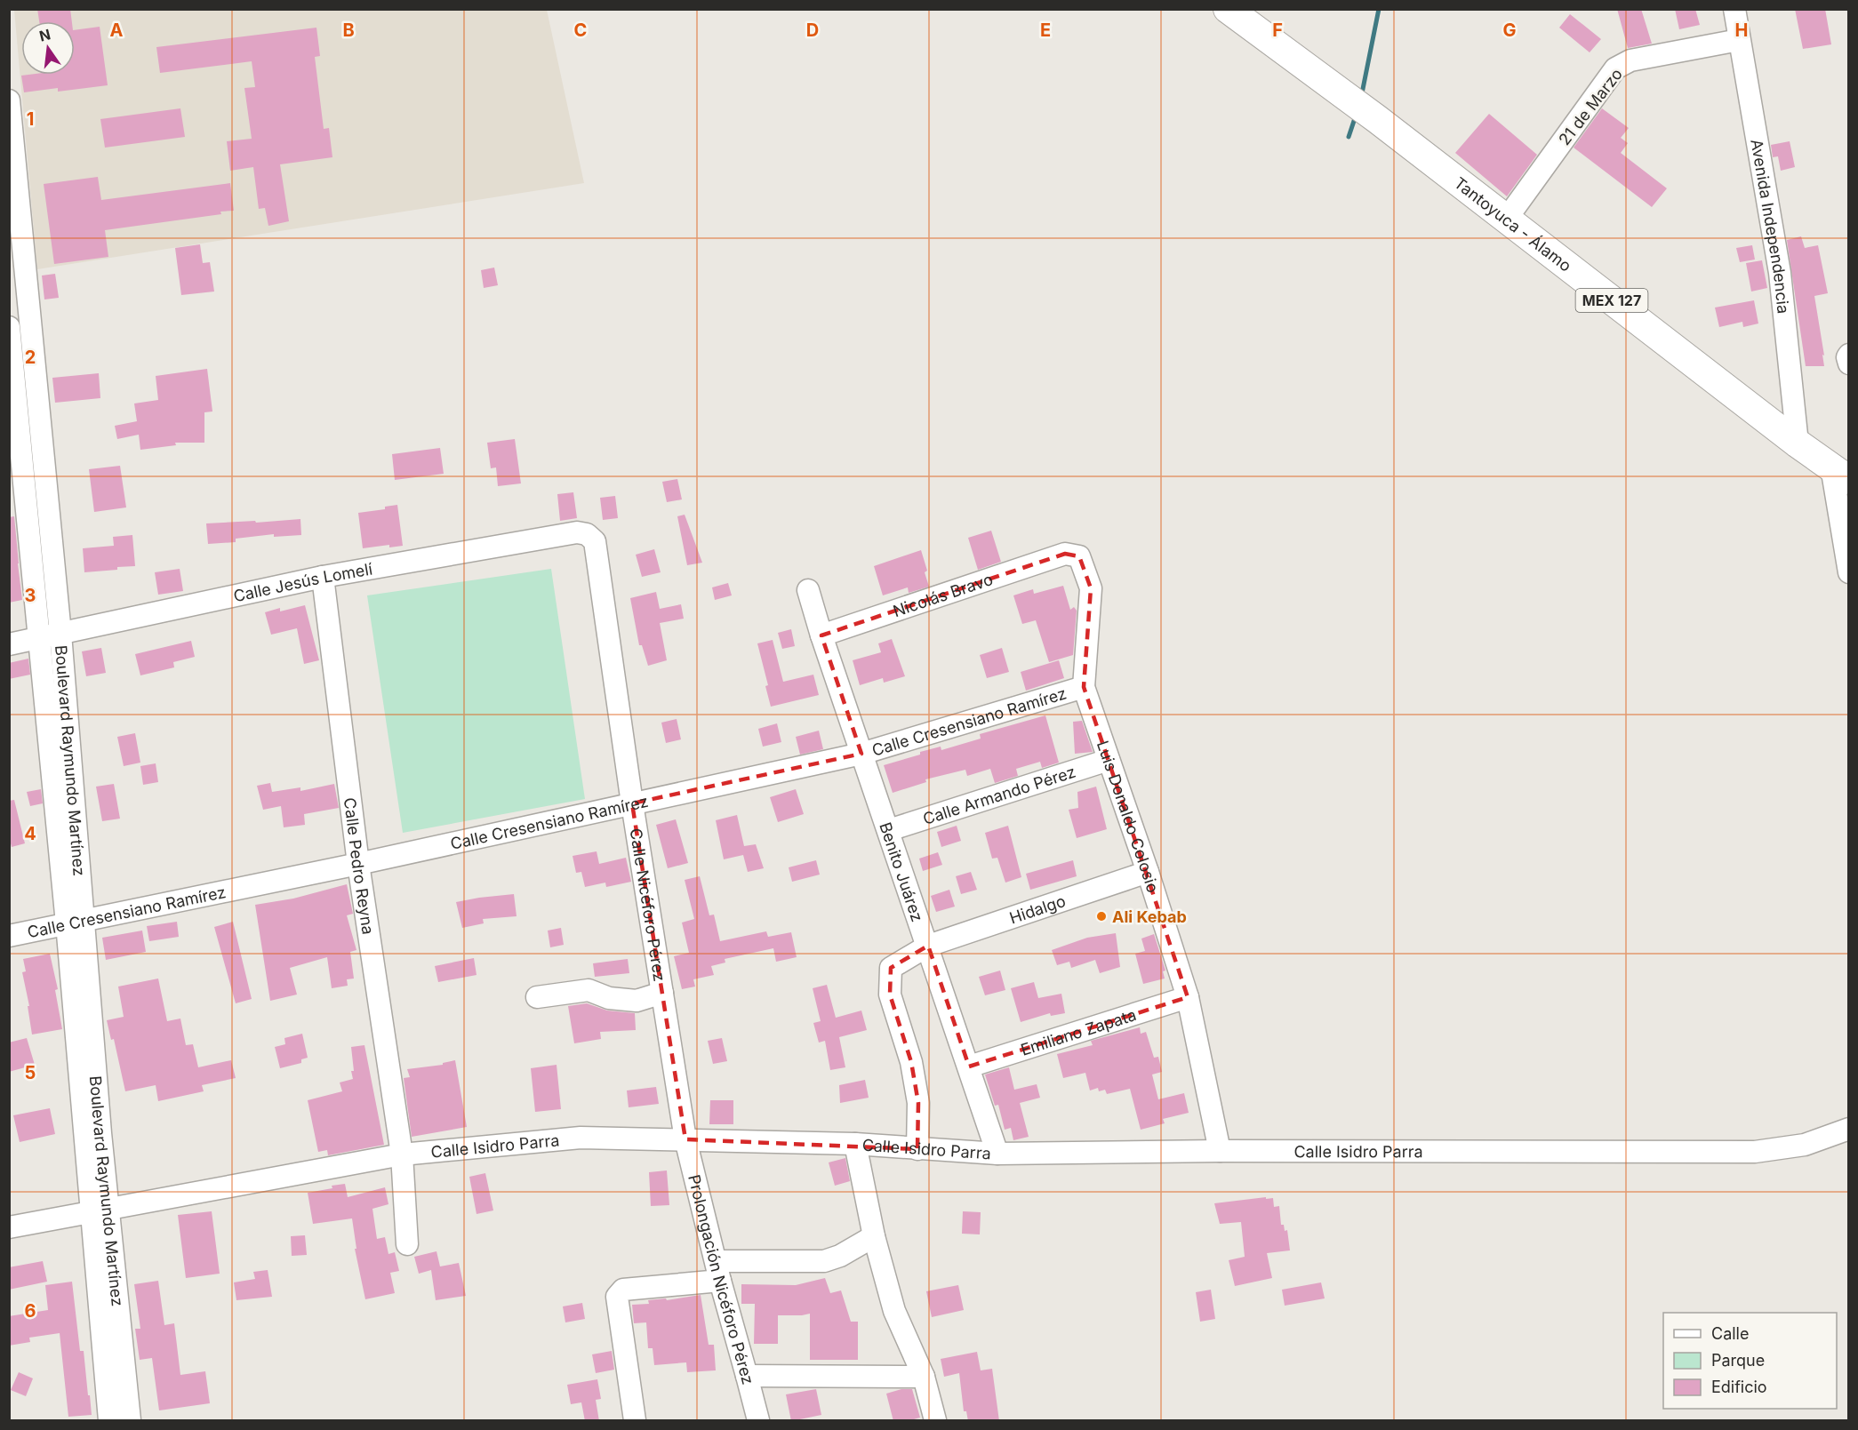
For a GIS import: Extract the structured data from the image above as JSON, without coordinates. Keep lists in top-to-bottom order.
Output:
{
  "streets": {
    "main road": ["Tantoyuca - Álamo", "MEX 127"],
    "street": [
      "21 de Marzo",
      "Avenida Independencia",
      "Calle Jesús Lomelí",
      "Nicolás Bravo",
      "Calle Cresensiano Ramírez",
      "Boulevard Raymundo Martínez",
      "Calle Armando Pérez",
      "Luis Donaldo Colosio",
      "Calle Pedro Reyna",
      "Benito Juárez",
      "Calle Nicéforo Pérez",
      "Hidalgo",
      "Emiliano Zapata",
      "Calle Isidro Parra",
      "Prolongación Nicéforo Pérez"
    ]
  },
  "crossings": [
    ["21 de Marzo", "Tantoyuca - Álamo"],
    ["21 de Marzo", "Avenida Independencia"],
    ["Tantoyuca - Álamo", "Avenida Independencia"],
    ["Calle Jesús Lomelí", "Boulevard Raymundo Martínez"],
    ["Calle Jesús Lomelí", "Calle Pedro Reyna"],
    ["Calle Jesús Lomelí", "Calle Nicéforo Pérez"],
    ["Nicolás Bravo", "Luis Donaldo Colosio"],
    ["Nicolás Bravo", "Benito Juárez"],
    ["Calle Cresensiano Ramírez", "Boulevard Raymundo Martínez"],
    ["Calle Cresensiano Ramírez", "Luis Donaldo Colosio"],
    ["Calle Cresensiano Ramírez", "Calle Pedro Reyna"],
    ["Calle Cresensiano Ramírez", "Benito Juárez"],
    ["Calle Cresensiano Ramírez", "Calle Nicéforo Pérez"],
    ["Boulevard Raymundo Martínez", "Calle Isidro Parra"],
    ["Calle Armando Pérez", "Luis Donaldo Colosio"],
    ["Calle Armando Pérez", "Benito Juárez"],
    ["Luis Donaldo Colosio", "Hidalgo"],
    ["Luis Donaldo Colosio", "Emiliano Zapata"],
    ["Luis Donaldo Colosio", "Calle Isidro Parra"],
    ["Calle Pedro Reyna", "Calle Isidro Parra"],
    ["Benito Juárez", "Hidalgo"],
    ["Benito Juárez", "Emiliano Zapata"],
    ["Benito Juárez", "Calle Isidro Parra"],
    ["Calle Nicéforo Pérez", "Calle Isidro Parra"],
    ["Calle Nicéforo Pérez", "Prolongación Nicéforo Pérez"],
    ["Hidalgo", "Calle Isidro Parra"],
    ["Calle Isidro Parra", "Prolongación Nicéforo Pérez"]
  ],
  "places": ["Ali Kebab"],
  "legend": ["Calle", "Parque", "Edificio"],
  "north": "top",
  "grid": {
    "columns": [
      "A",
      "B",
      "C",
      "D",
      "E",
      "F",
      "G",
      "H"
    ],
    "rows": [
      "1",
      "2",
      "3",
      "4",
      "5",
      "6"
    ]
  }
}
